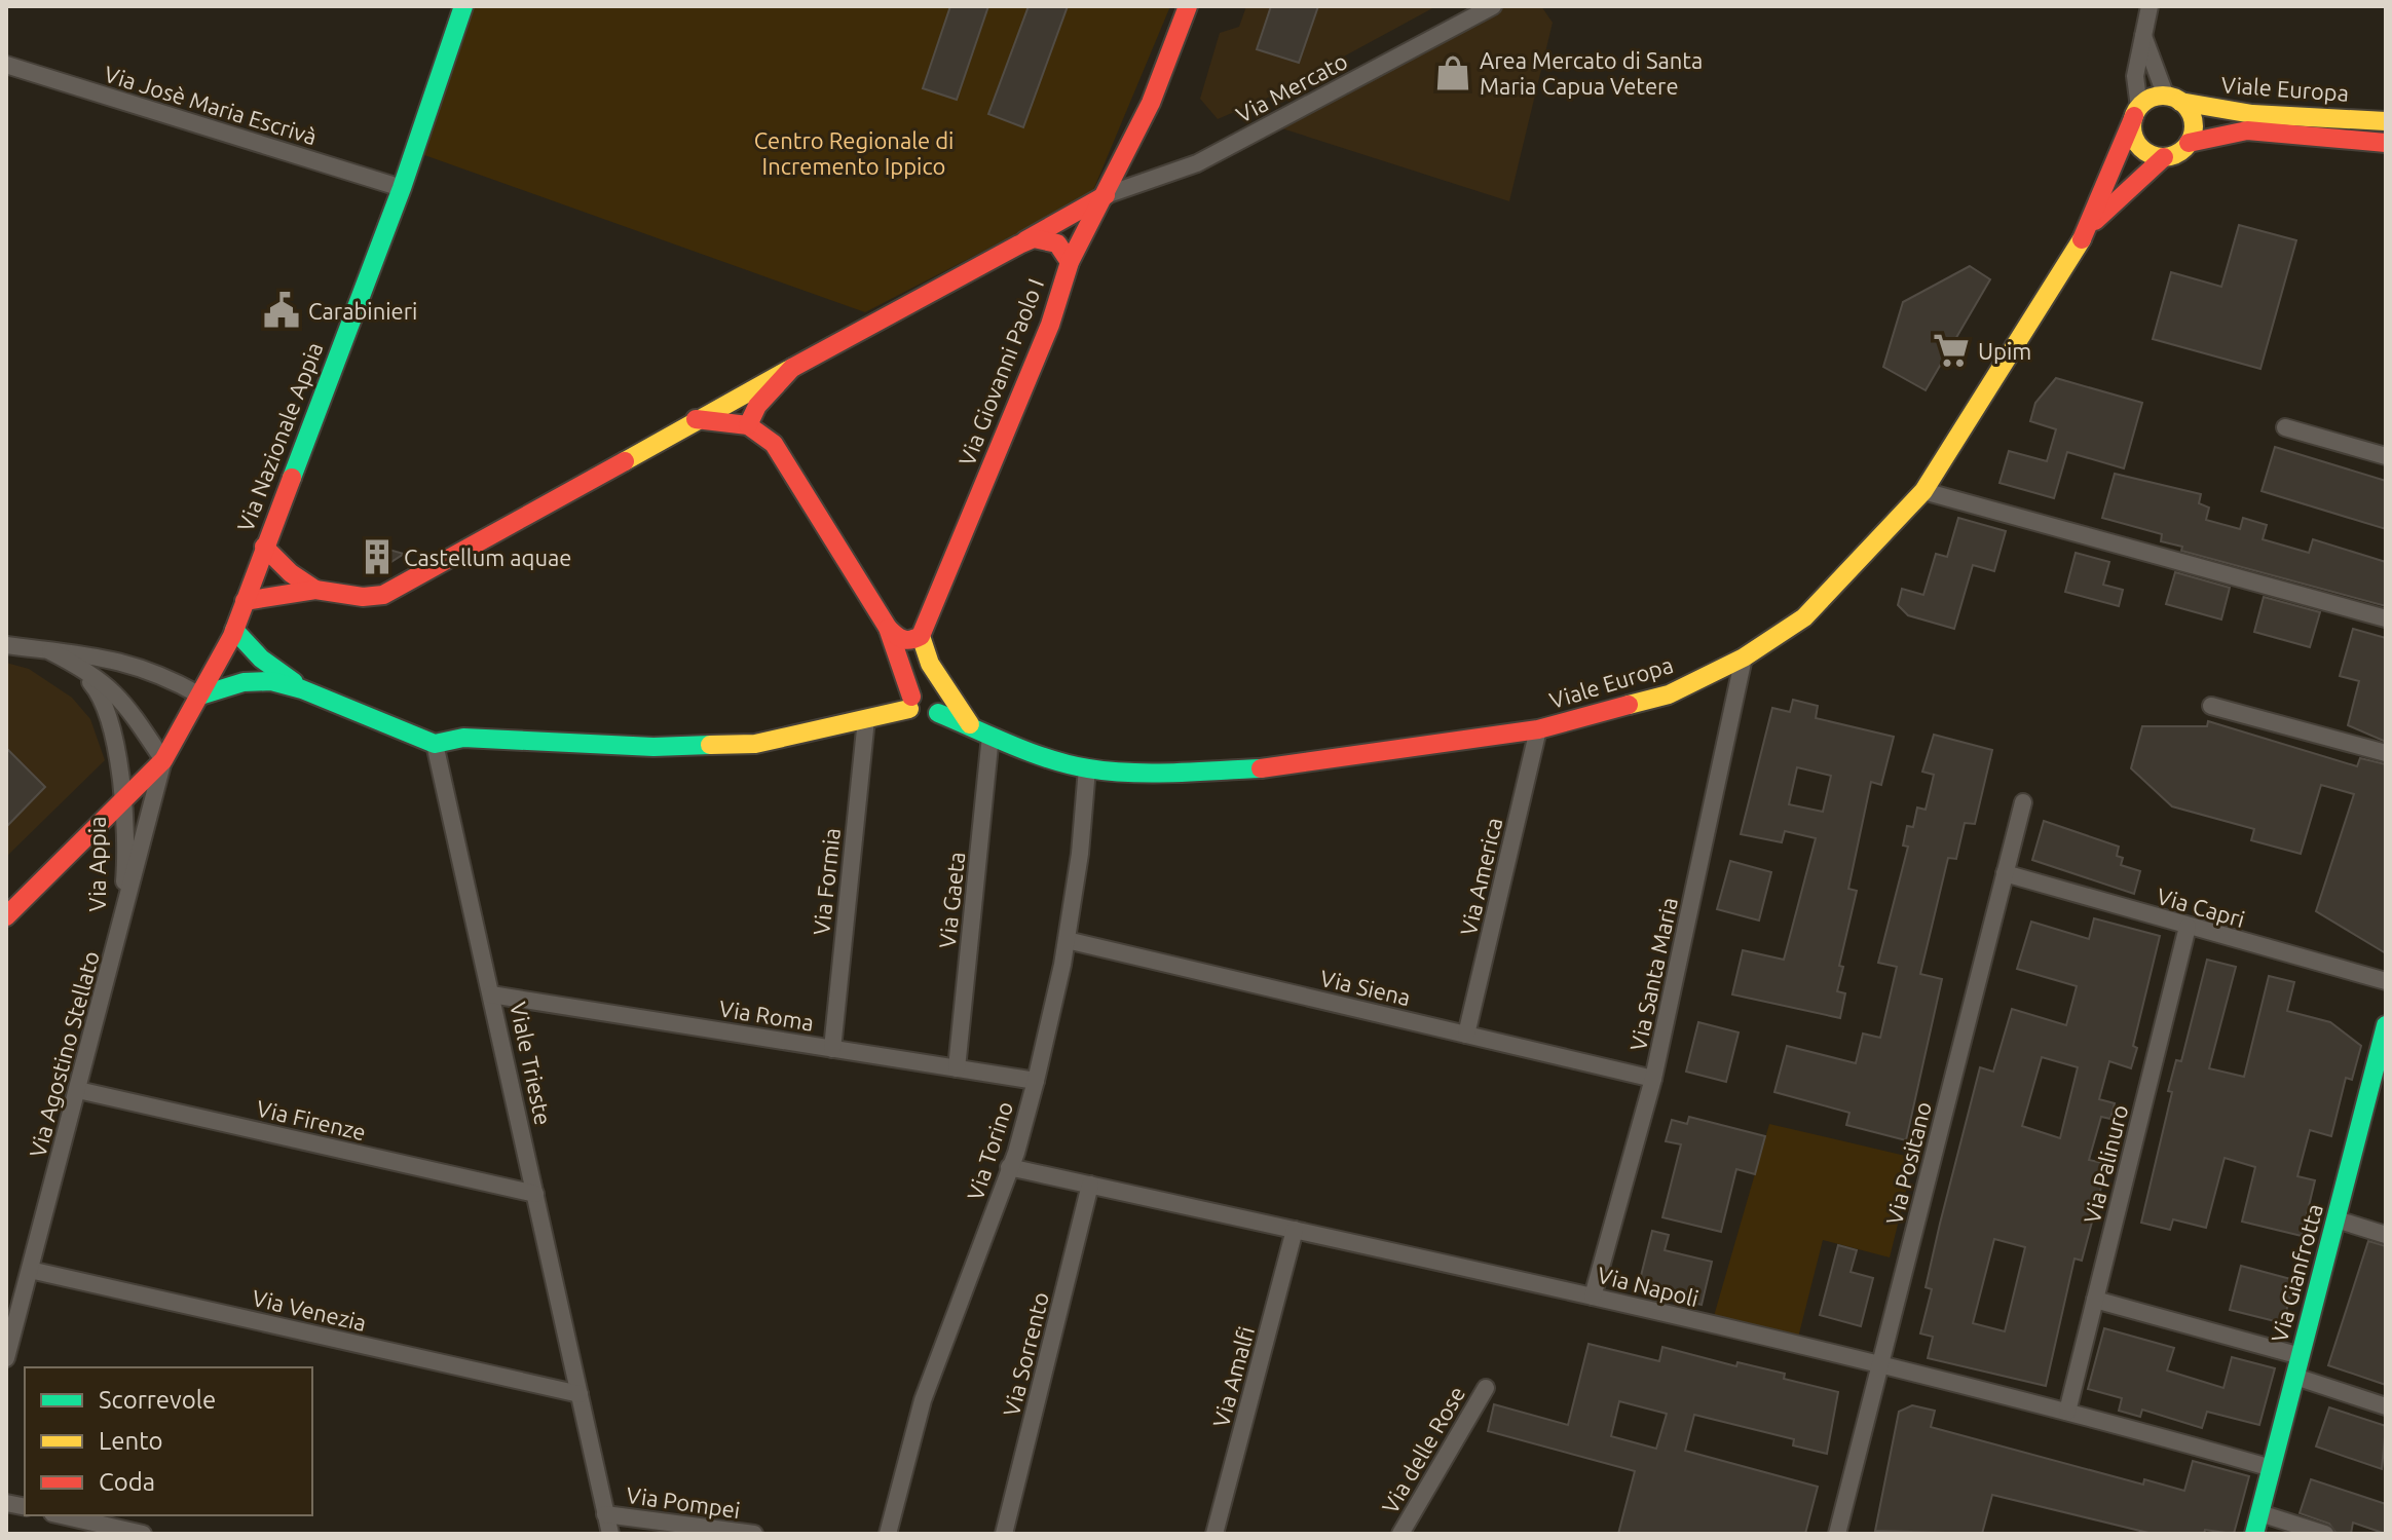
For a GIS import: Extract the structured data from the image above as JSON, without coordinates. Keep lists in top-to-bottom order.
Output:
{
  "streets": {
    "street": [
      "Via Mercato",
      "Viale Europa",
      "Via Josè Maria Escrivà",
      "Via Giovanni Paolo I",
      "Via Nazionale Appia",
      "Via Appia",
      "Via America",
      "Via Formia",
      "Via Gaeta",
      "Via Capri",
      "Via Santa Maria",
      "Via Siena",
      "Via Roma",
      "Via Agostino Stellato",
      "Viale Trieste",
      "Via Firenze",
      "Via Torino",
      "Via Positano",
      "Via Palinuro",
      "Via Gianfrotta",
      "Via Napoli",
      "Via Venezia",
      "Via Sorrento",
      "Via Amalfi",
      "Via delle Rose",
      "Via Pompei"
    ]
  },
  "crossings": [
    ["Viale Europa", "Via America"],
    ["Viale Europa", "Via Gaeta"],
    ["Viale Europa", "Via Santa Maria"],
    ["Viale Europa", "Via Torino"],
    ["Via Josè Maria Escrivà", "Via Nazionale Appia"],
    ["Via Nazionale Appia", "Via Appia"],
    ["Via Appia", "Via Agostino Stellato"],
    ["Via America", "Via Siena"],
    ["Via Formia", "Via Roma"],
    ["Via Gaeta", "Via Roma"],
    ["Via Capri", "Via Positano"],
    ["Via Capri", "Via Palinuro"],
    ["Via Santa Maria", "Via Siena"],
    ["Via Santa Maria", "Via Napoli"],
    ["Via Siena", "Via Torino"],
    ["Via Roma", "Viale Trieste"],
    ["Via Roma", "Via Torino"],
    ["Via Agostino Stellato", "Via Firenze"],
    ["Via Agostino Stellato", "Via Venezia"],
    ["Viale Trieste", "Via Firenze"],
    ["Viale Trieste", "Via Venezia"],
    ["Viale Trieste", "Via Pompei"],
    ["Via Torino", "Via Napoli"],
    ["Via Positano", "Via Napoli"],
    ["Via Palinuro", "Via Napoli"],
    ["Via Gianfrotta", "Via Napoli"],
    ["Via Napoli", "Via Sorrento"],
    ["Via Napoli", "Via Amalfi"]
  ],
  "parks": ["Centro Regionale di Incremento Ippico"],
  "places": {
    "shop": ["Area Mercato di Santa Maria Capua Vetere"],
    "public building": ["Carabinieri"],
    "supermarket": ["Upim"],
    "building": ["Castellum aquae"]
  },
  "legend": ["Scorrevole", "Lento", "Coda"]
}
